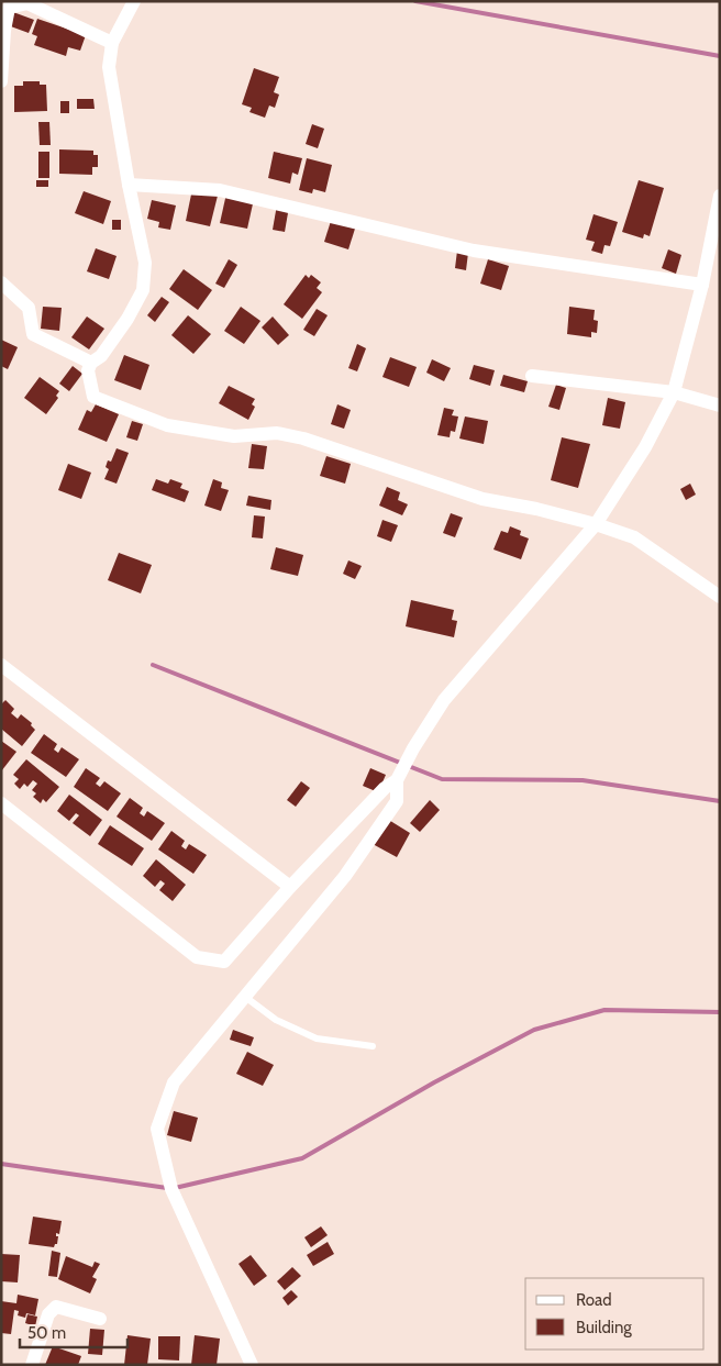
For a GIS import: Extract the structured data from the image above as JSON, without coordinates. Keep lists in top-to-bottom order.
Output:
{
  "legend": ["Road", "Building"],
  "scale_bar": "50 m"
}
